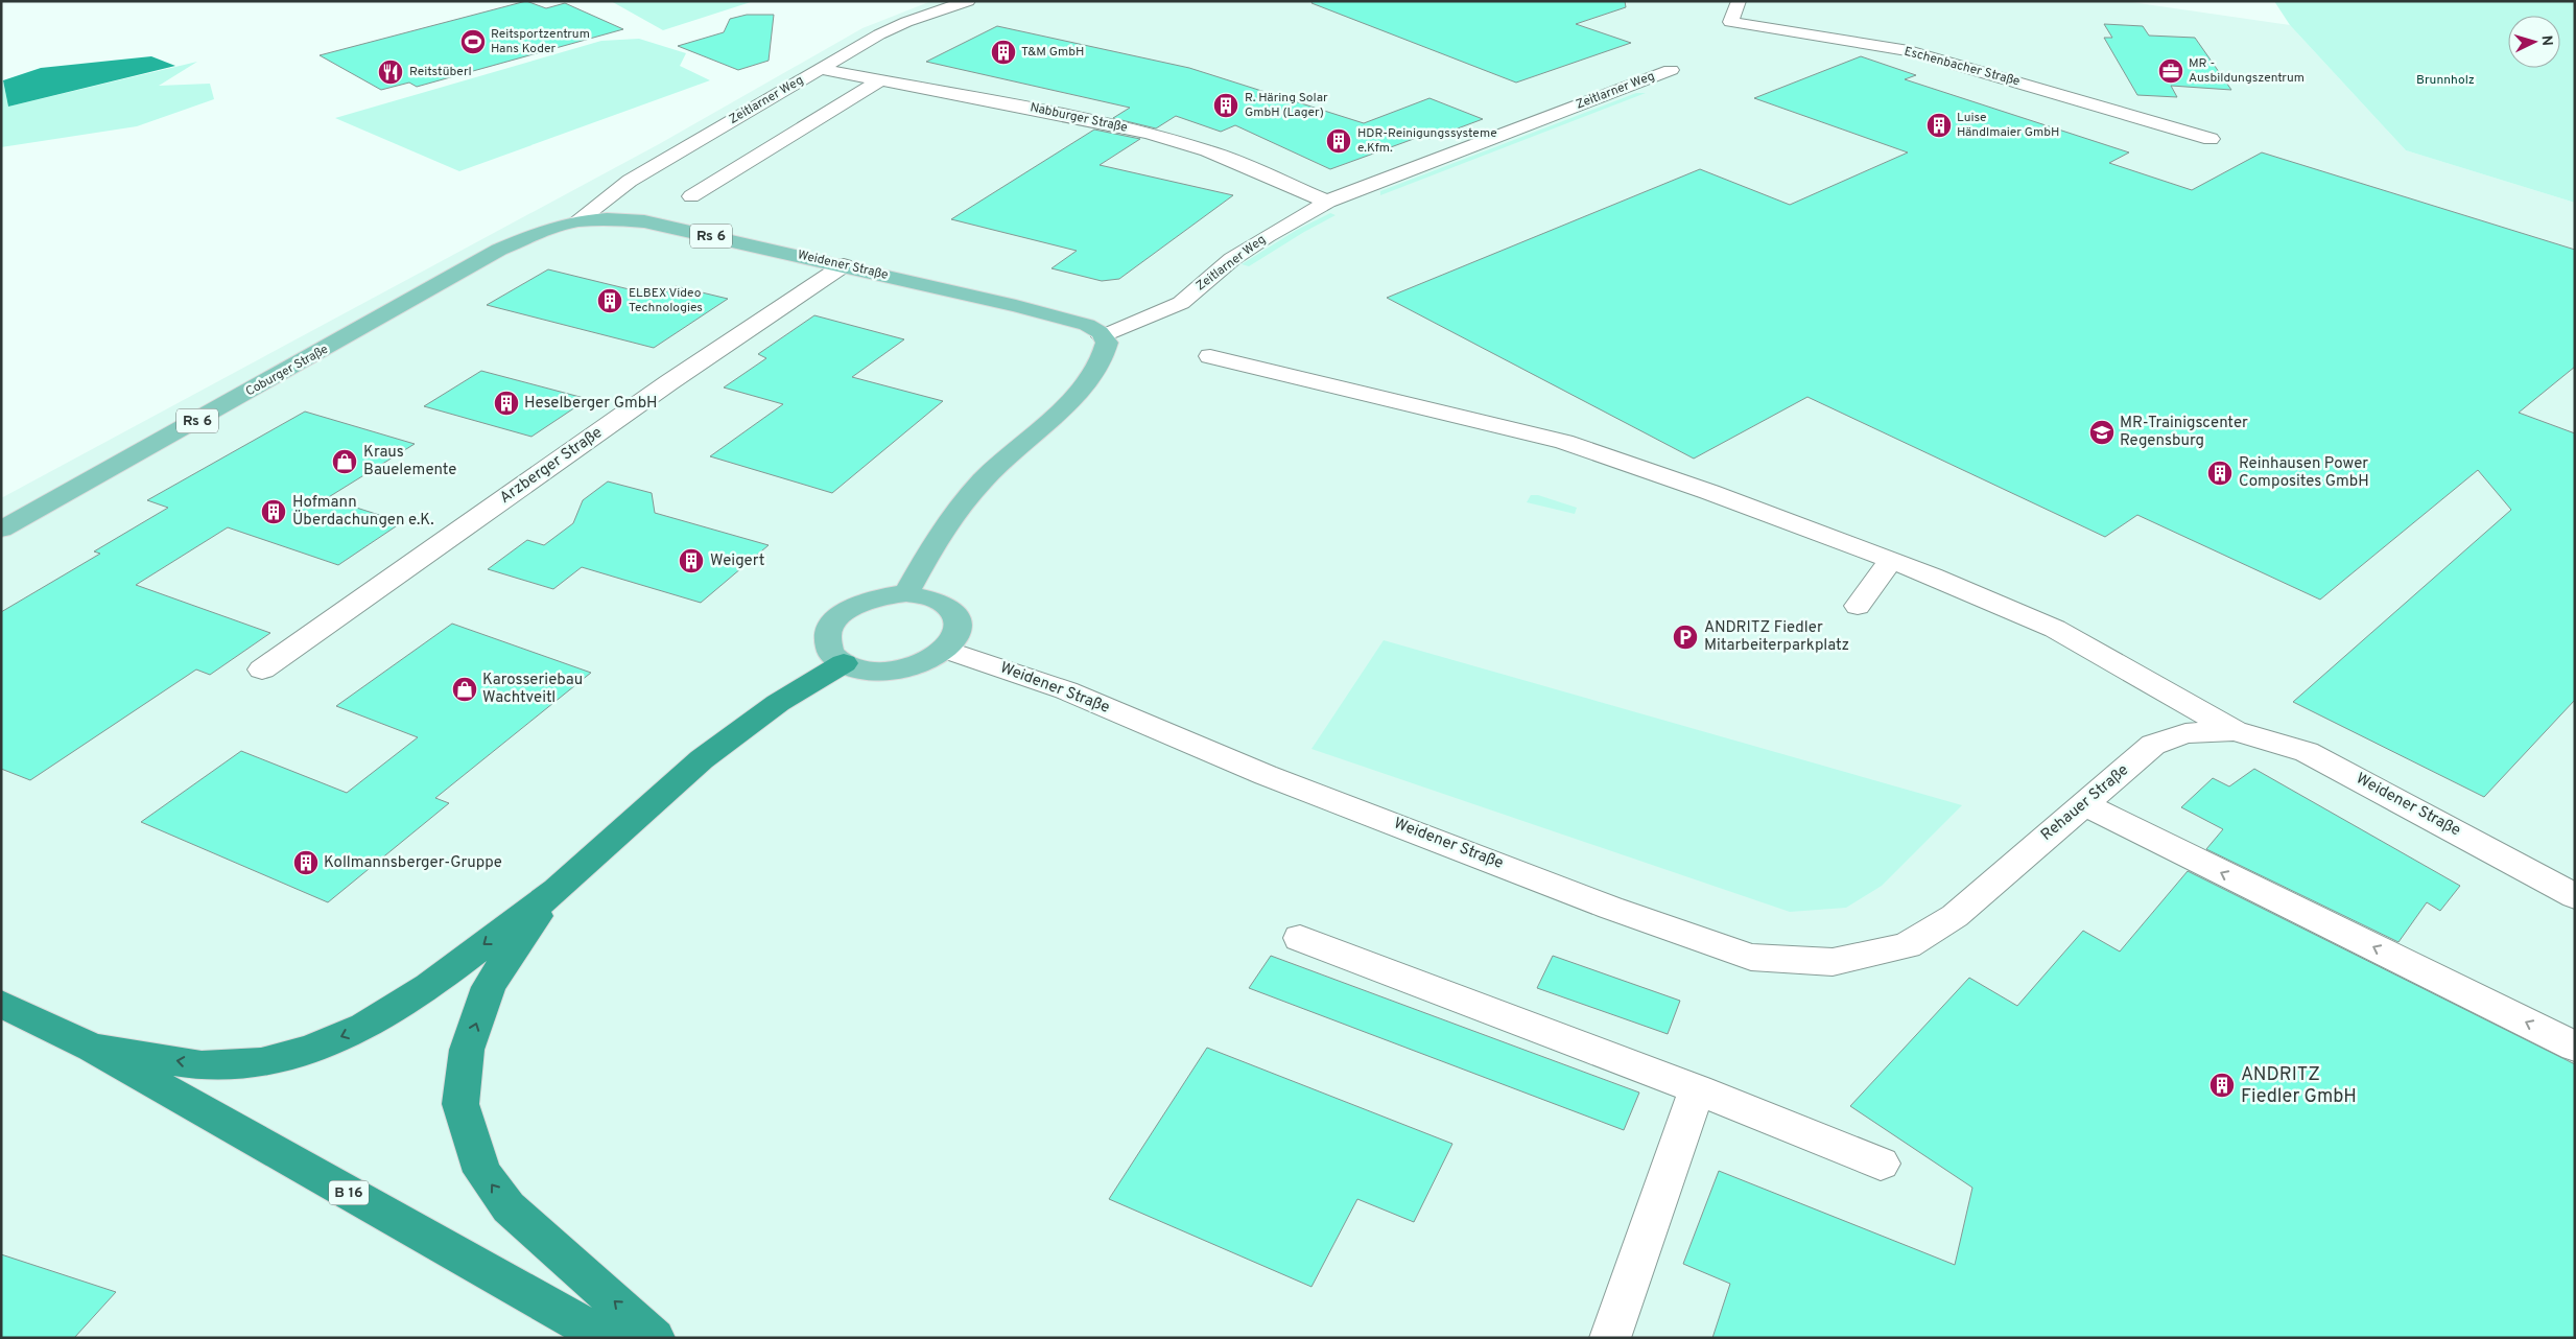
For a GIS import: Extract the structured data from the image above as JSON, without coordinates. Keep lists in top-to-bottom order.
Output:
{
  "streets": {
    "highway": ["B 16"],
    "main road": ["Rs 6", "Weidener Straße", "Coburger Straße"],
    "street": [
      "Eschenbacher Straße",
      "Zeitlarner Weg",
      "Nabburger Straße",
      "Arzberger Straße",
      "Rehauer Straße"
    ]
  },
  "crossings": [
    ["Zeitlarner Weg", "Nabburger Straße"],
    ["Zeitlarner Weg", "Weidener Straße"],
    ["Zeitlarner Weg", "Coburger Straße"],
    ["Weidener Straße", "Coburger Straße"],
    ["Weidener Straße", "Arzberger Straße"],
    ["Weidener Straße", "Rehauer Straße"]
  ],
  "parks": ["Brunnholz"],
  "places": {
    "sports": ["Reitsportzentrum Hans Koder"],
    "building": [
      "T&M GmbH",
      "R. Häring Solar GmbH (Lager)",
      "Luise Händlmaier GmbH",
      "HDR-Reinigungssysteme e.Kfm.",
      "ELBEX Video Technologies",
      "Heselberger GmbH",
      "Reinhausen Power Composites GmbH",
      "Hofmann Überdachungen e.K.",
      "Weigert",
      "Kollmannsberger-Gruppe",
      "ANDRITZ Fiedler GmbH"
    ],
    "office": ["MR - Ausbildungszentrum"],
    "restaurant": ["Reitstüberl"],
    "school or university": ["MR-Trainigscenter Regensburg"],
    "shop": ["Kraus Bauelemente", "Karosseriebau Wachtveitl"],
    "parking": ["ANDRITZ Fiedler Mitarbeiterparkplatz"]
  },
  "north": "right"
}
